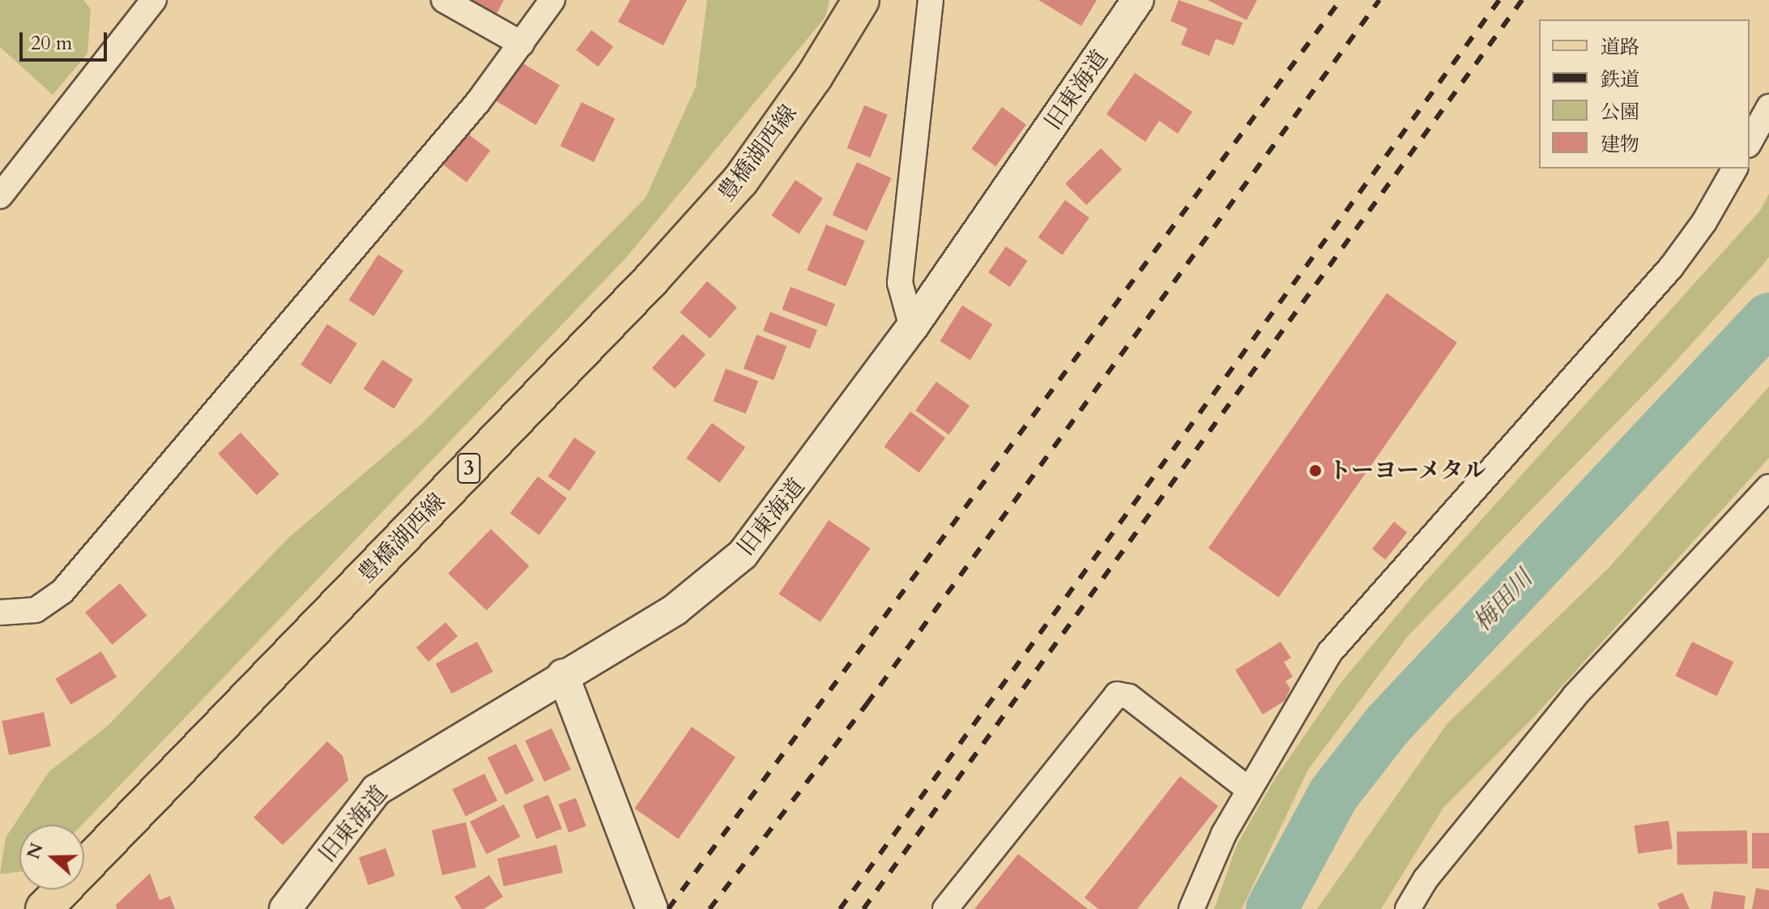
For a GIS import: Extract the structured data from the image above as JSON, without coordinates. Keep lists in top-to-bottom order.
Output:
{
  "streets": {
    "main road": ["豊橋湖西線", "3"],
    "street": ["旧東海道"]
  },
  "water": ["梅田川"],
  "places": ["トーヨーメタル"],
  "legend": [
    "道路",
    "鉄道",
    "公園",
    "建物"
  ],
  "scale_bar": "20 m",
  "north": "left"
}
